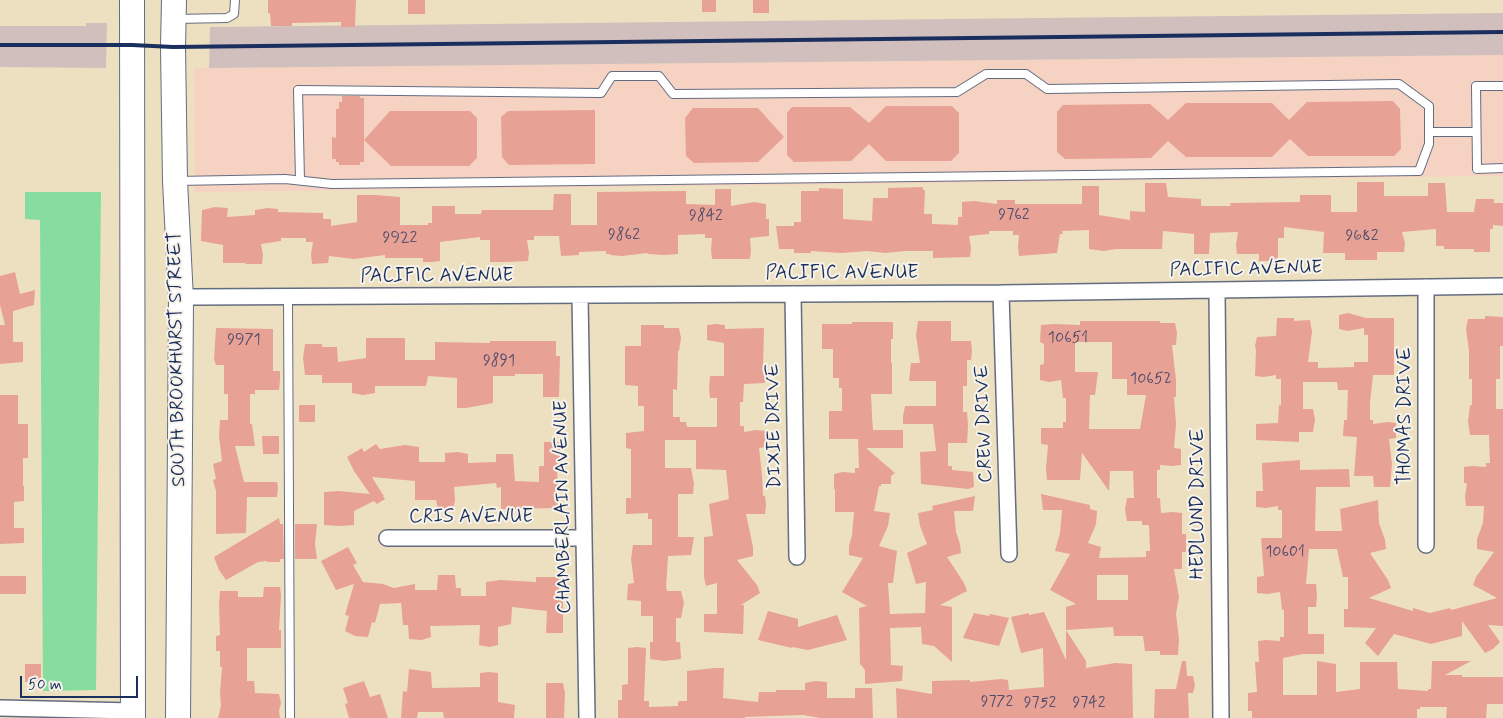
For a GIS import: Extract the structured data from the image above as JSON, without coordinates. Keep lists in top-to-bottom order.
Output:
{
  "streets": {
    "main road": ["SOUTH BROOKHURST STREET"],
    "street": [
      "PACIFIC AVENUE",
      "THOMAS DRIVE",
      "CREW DRIVE",
      "DIXIE DRIVE",
      "HEDLUND DRIVE",
      "CHAMBERLAIN AVENUE",
      "CRIS AVENUE"
    ]
  },
  "crossings": [
    ["PACIFIC AVENUE", "SOUTH BROOKHURST STREET"],
    ["PACIFIC AVENUE", "THOMAS DRIVE"],
    ["PACIFIC AVENUE", "CREW DRIVE"],
    ["PACIFIC AVENUE", "DIXIE DRIVE"],
    ["PACIFIC AVENUE", "HEDLUND DRIVE"],
    ["PACIFIC AVENUE", "CHAMBERLAIN AVENUE"],
    ["CHAMBERLAIN AVENUE", "CRIS AVENUE"]
  ],
  "house_numbers": [
    "9762",
    "9842",
    "9862",
    "9682",
    "9922",
    "10651",
    "9971",
    "9891",
    "10652",
    "10601",
    "9772",
    "9752",
    "9742"
  ],
  "scale_bar": "50 m"
}
